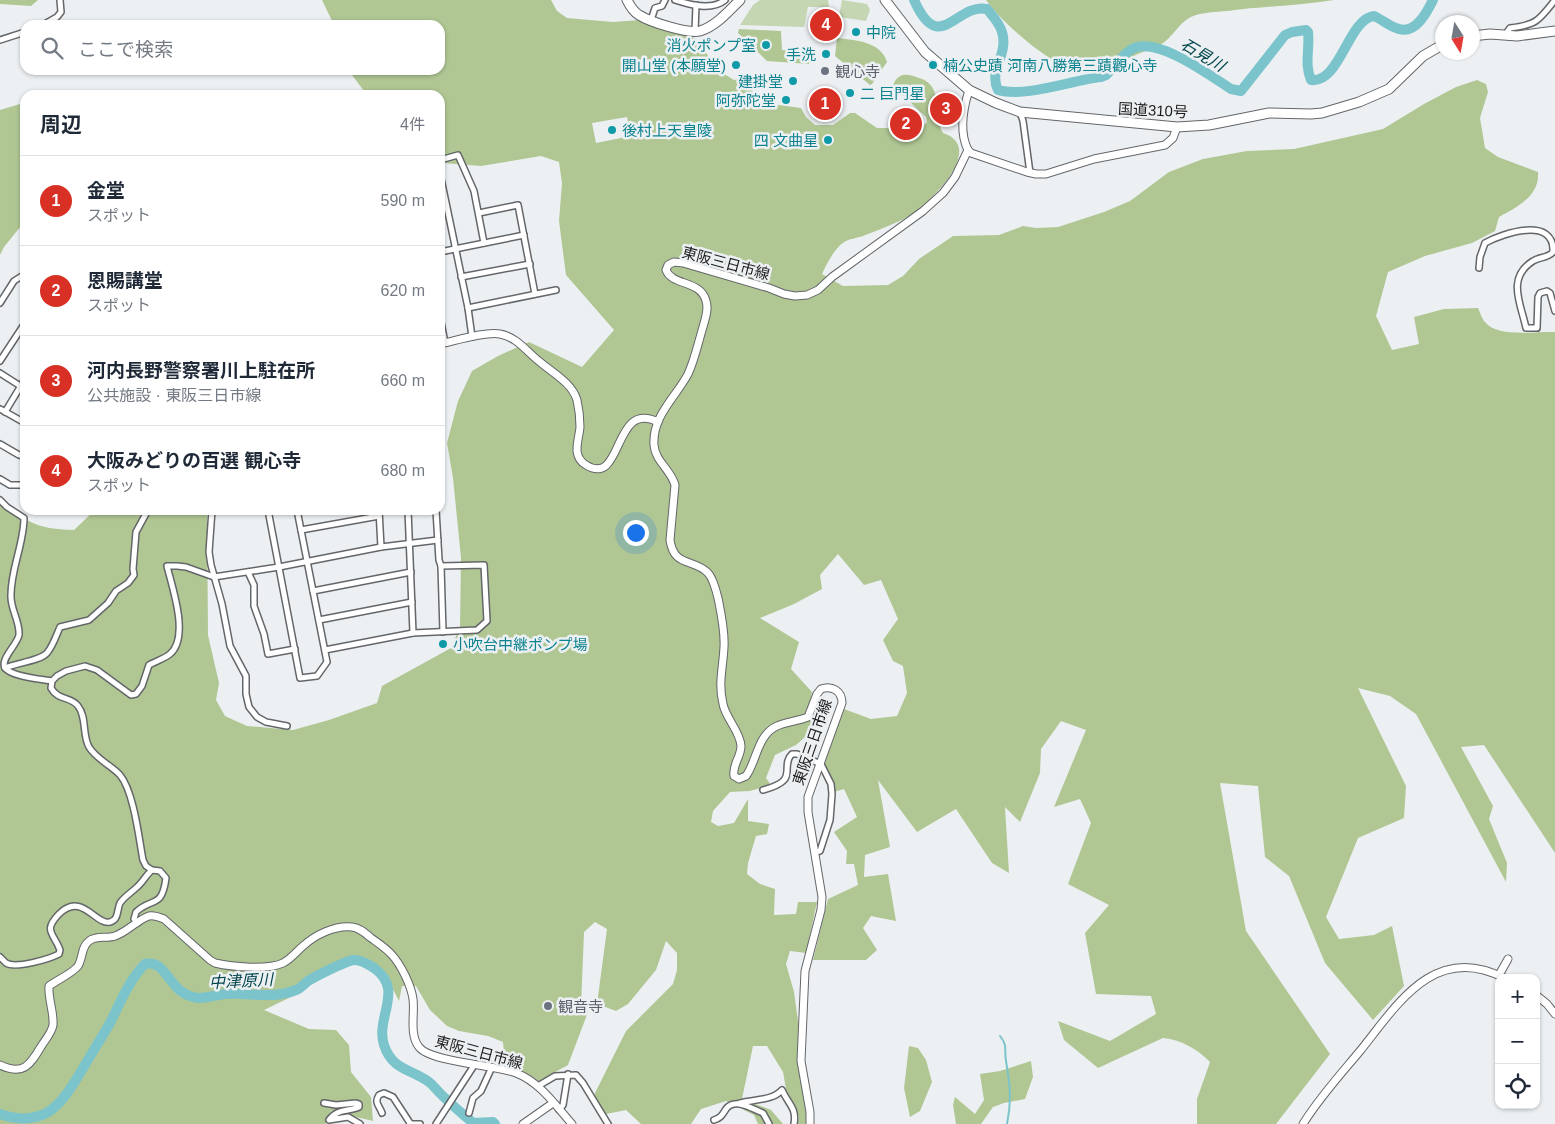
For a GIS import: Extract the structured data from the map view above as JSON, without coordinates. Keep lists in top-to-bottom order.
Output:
{
  "streets": {
    "highway": ["国道310号"],
    "main road": ["東阪三日市線"]
  },
  "water": ["石見川", "中津原川"],
  "places": [
    "中院",
    "消火ポンプ室",
    "手洗",
    "開山堂 (本願堂)",
    "楠公史蹟 河南八勝第三蹟觀心寺",
    "観心寺",
    "建掛堂",
    "二 巨門星",
    "阿弥陀堂",
    "後村上天皇陵",
    "四 文曲星",
    "小吹台中継ポンプ場",
    "観音寺"
  ],
  "north": "bottom",
  "page": {
    "pins": [
      "4",
      "1",
      "3",
      "2"
    ],
    "search": "ここで検索",
    "heading": ["周辺", "4件"],
    "list": [
      {
        "mark": "1",
        "name": "金堂",
        "note": "スポット",
        "value": "590 m"
      },
      {
        "mark": "2",
        "name": "恩賜講堂",
        "note": "スポット",
        "value": "620 m"
      },
      {
        "mark": "3",
        "name": "河内長野警察署川上駐在所",
        "note": "公共施設 · 東阪三日市線",
        "value": "660 m"
      },
      {
        "mark": "4",
        "name": "大阪みどりの百選 観心寺",
        "note": "スポット",
        "value": "680 m"
      }
    ],
    "map_buttons": ["+", "−"]
  }
}
